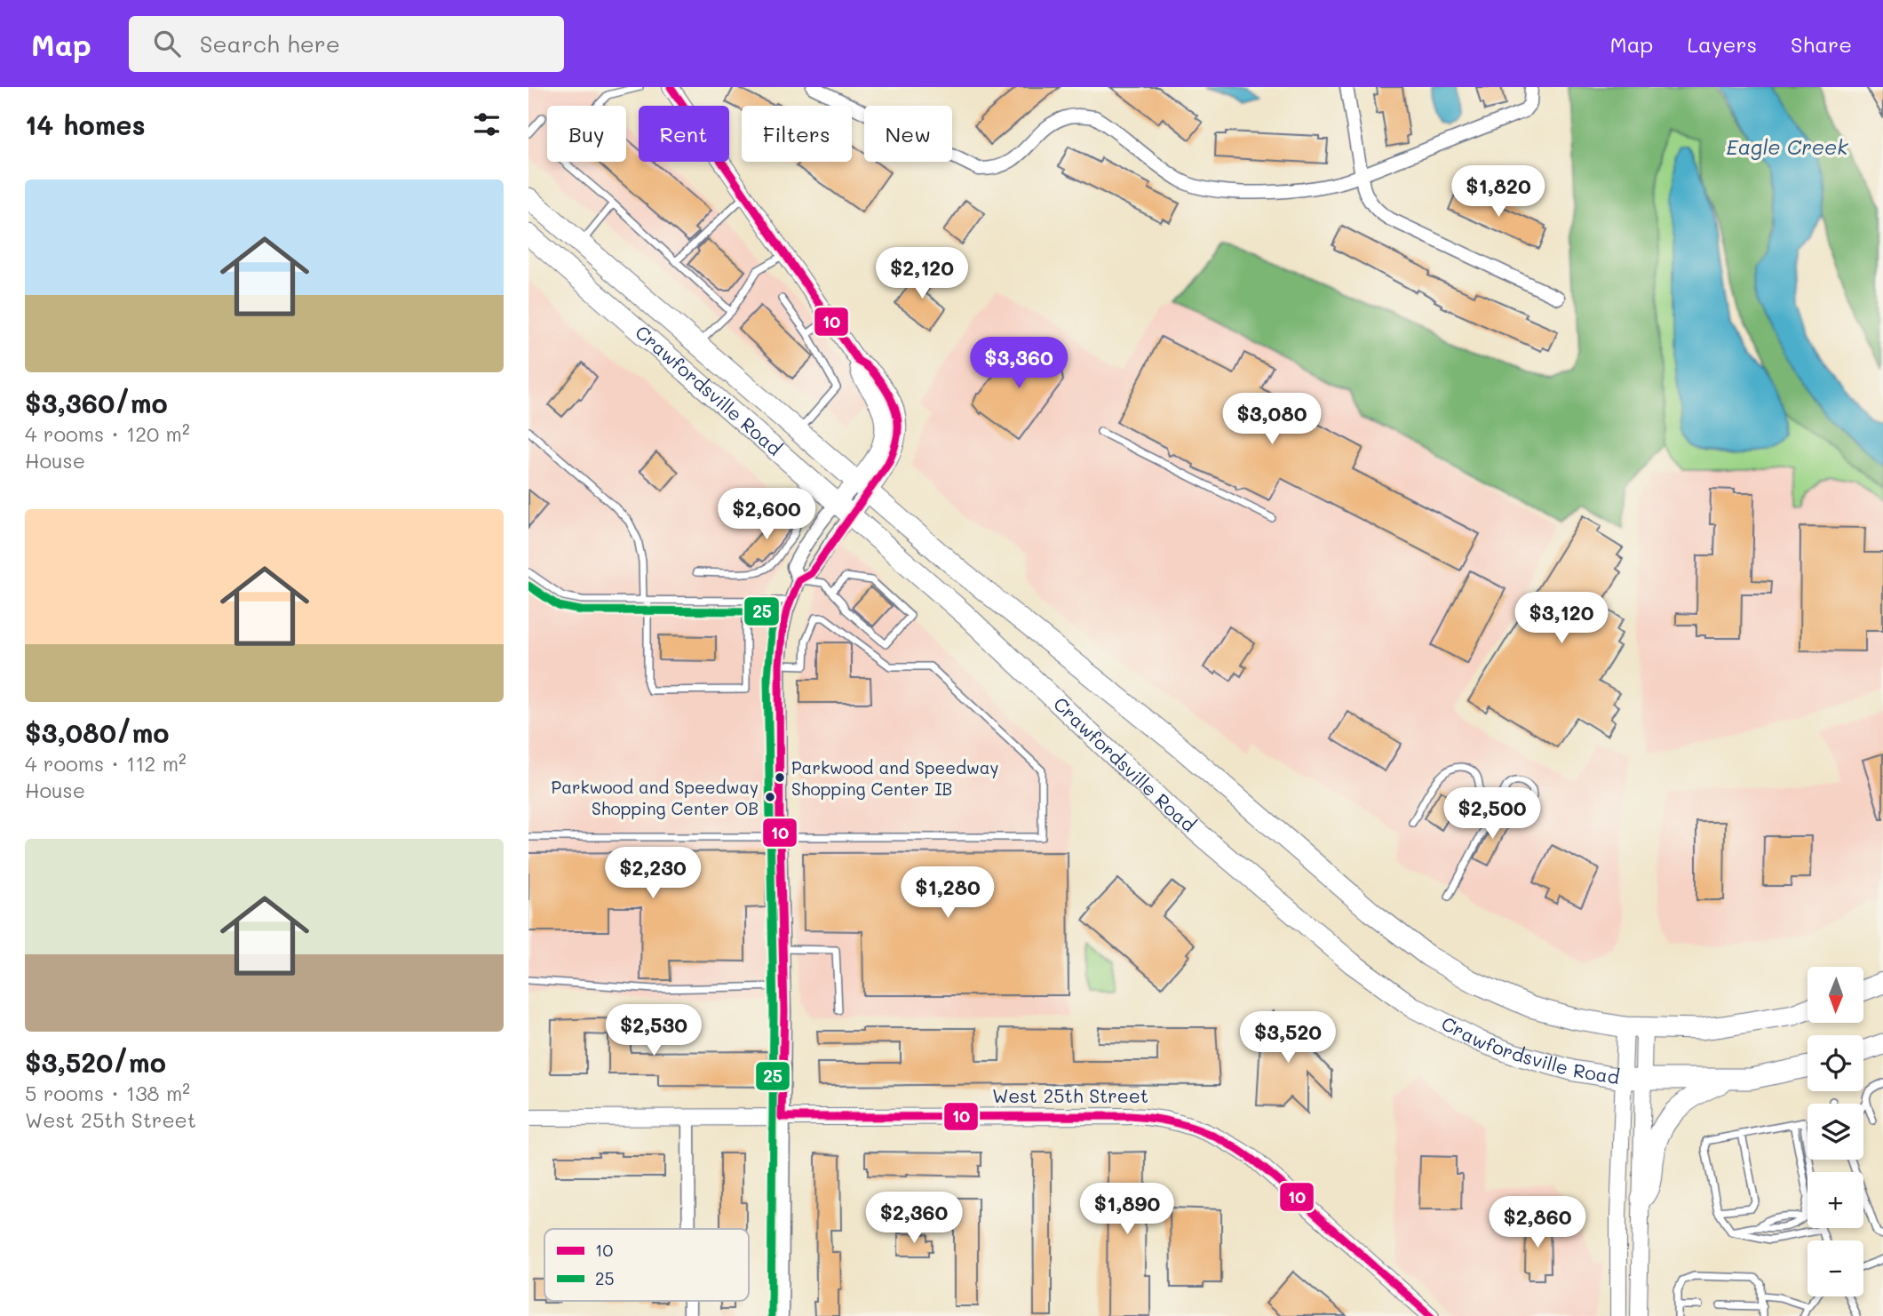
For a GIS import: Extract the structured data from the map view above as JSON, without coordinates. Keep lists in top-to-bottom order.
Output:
{
  "streets": {
    "main road": ["Crawfordsville Road"],
    "street": ["West 25th Street"]
  },
  "water": ["Eagle Creek"],
  "places": ["Parkwood and Speedway Shopping Center IB", "Parkwood and Speedway Shopping Center OB"],
  "lines": ["transit line 10", "transit line 25"],
  "legend": ["10", "25"],
  "north": "bottom",
  "page": {
    "header": "Map",
    "search": "Search here",
    "nav": ["Map", "Layers", "Share"],
    "heading": "14 homes",
    "chip": [
      "Buy",
      "Rent",
      "Filters",
      "New"
    ],
    "list": [
      {
        "name": "$3,360/mo",
        "note": "4 rooms · 120 m² · House"
      },
      {
        "name": "$3,080/mo",
        "note": "4 rooms · 112 m² · House"
      },
      {
        "name": "$3,520/mo",
        "note": "5 rooms · 138 m² · West 25th Street"
      }
    ],
    "price": [
      "$1,820",
      "$2,120",
      "$3,360",
      "$3,080",
      "$2,600",
      "$3,120",
      "$2,500",
      "$2,230",
      "$1,280",
      "$2,530",
      "$3,520",
      "$1,890",
      "$2,360",
      "$2,860"
    ],
    "map_buttons": ["+", "−"]
  }
}
